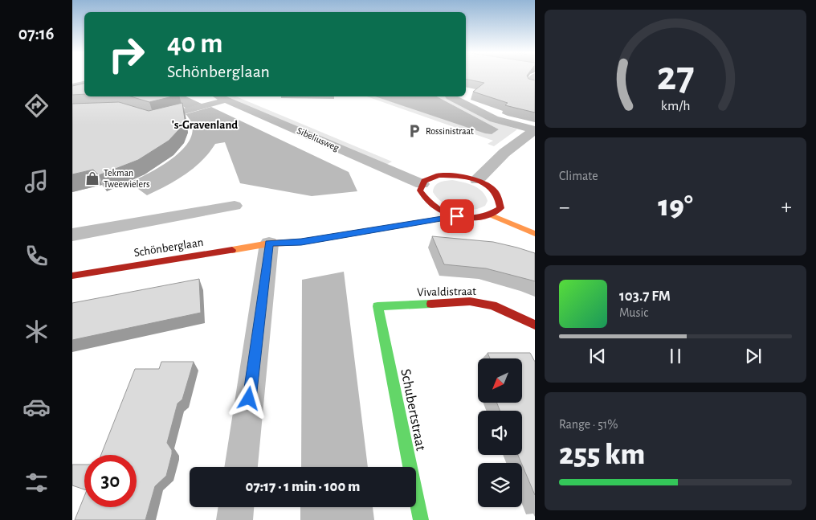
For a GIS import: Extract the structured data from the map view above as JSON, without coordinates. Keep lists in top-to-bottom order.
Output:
{
  "streets": {
    "street": [
      "Sibeliusweg",
      "Schönberglaan",
      "Vivaldistraat",
      "Schubertstraat"
    ]
  },
  "crossings": [
    ["Vivaldistraat", "Schubertstraat"]
  ],
  "districts": ["'s-Gravenland"],
  "places": {
    "parking": ["Rossinistraat"],
    "shop": ["Tekman Tweewielers"]
  },
  "north": "bottom left",
  "page": {
    "tabs": "07:16",
    "turn": ["40 m", "Schönberglaan"],
    "tile": [
      "Climate",
      ["Range · 51%", "255 km"]
    ],
    "heat": ["−", "19°", "+"],
    "song": ["103.7 FM", "Music"],
    "limit": "30",
    "trip": "07:17 · 1 min · 100 m",
    "gauge": ["27", "km/h"]
  }
}
